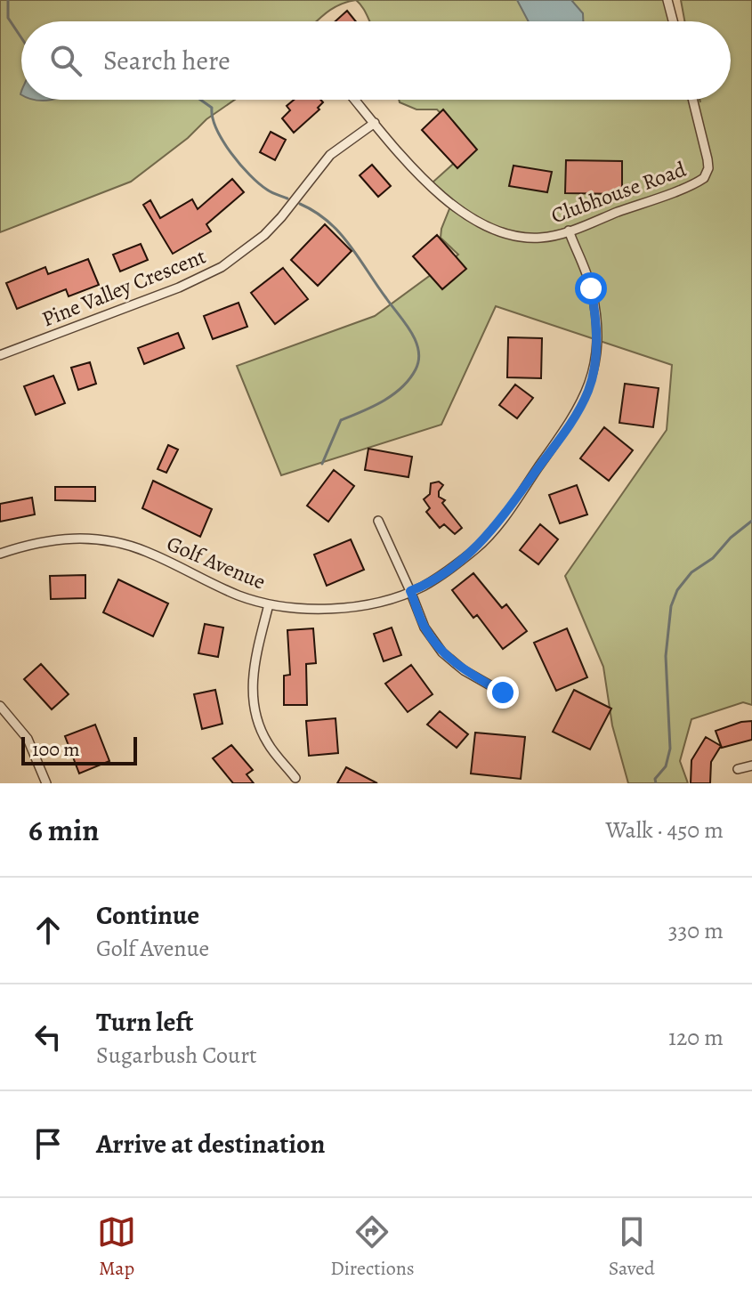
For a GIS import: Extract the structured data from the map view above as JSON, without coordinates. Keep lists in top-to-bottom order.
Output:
{
  "streets": {
    "street": ["Clubhouse Road", "Pine Valley Crescent", "Golf Avenue"]
  },
  "crossings": [
    ["Clubhouse Road", "Pine Valley Crescent"],
    ["Clubhouse Road", "Golf Avenue"]
  ],
  "scale_bar": "100 m",
  "page": {
    "search": "Search here",
    "scale": "100 m",
    "heading": ["6 min", "Walk · 450 m"],
    "list": [
      ["Continue", "Golf Avenue", "330 m"],
      ["Turn left", "Sugarbush Court", "120 m"],
      "Arrive at destination"
    ],
    "nav": ["Map", "Directions", "Saved"]
  }
}
